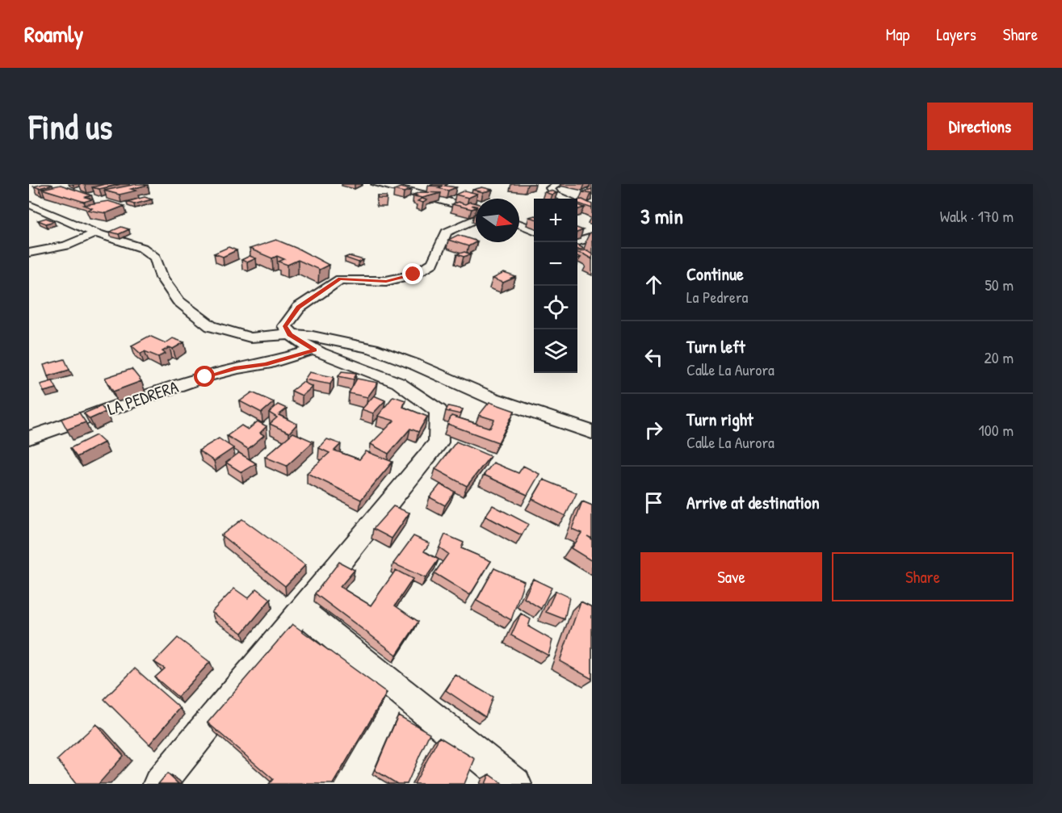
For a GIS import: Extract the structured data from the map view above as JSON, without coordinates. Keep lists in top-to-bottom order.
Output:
{
  "streets": {
    "street": ["LA PEDRERA"]
  },
  "north": "right",
  "page": {
    "header": "Roamly",
    "nav": ["Map", "Layers", "Share"],
    "buttons": [
      "Directions",
      ["Save", "Share"]
    ],
    "title": "Find us",
    "heading": ["3 min", "Walk · 170 m"],
    "map_buttons": ["+", "−"],
    "list": [
      ["Continue", "La Pedrera", "50 m"],
      ["Turn left", "Calle La Aurora", "20 m"],
      ["Turn right", "Calle La Aurora", "100 m"],
      "Arrive at destination"
    ]
  }
}
